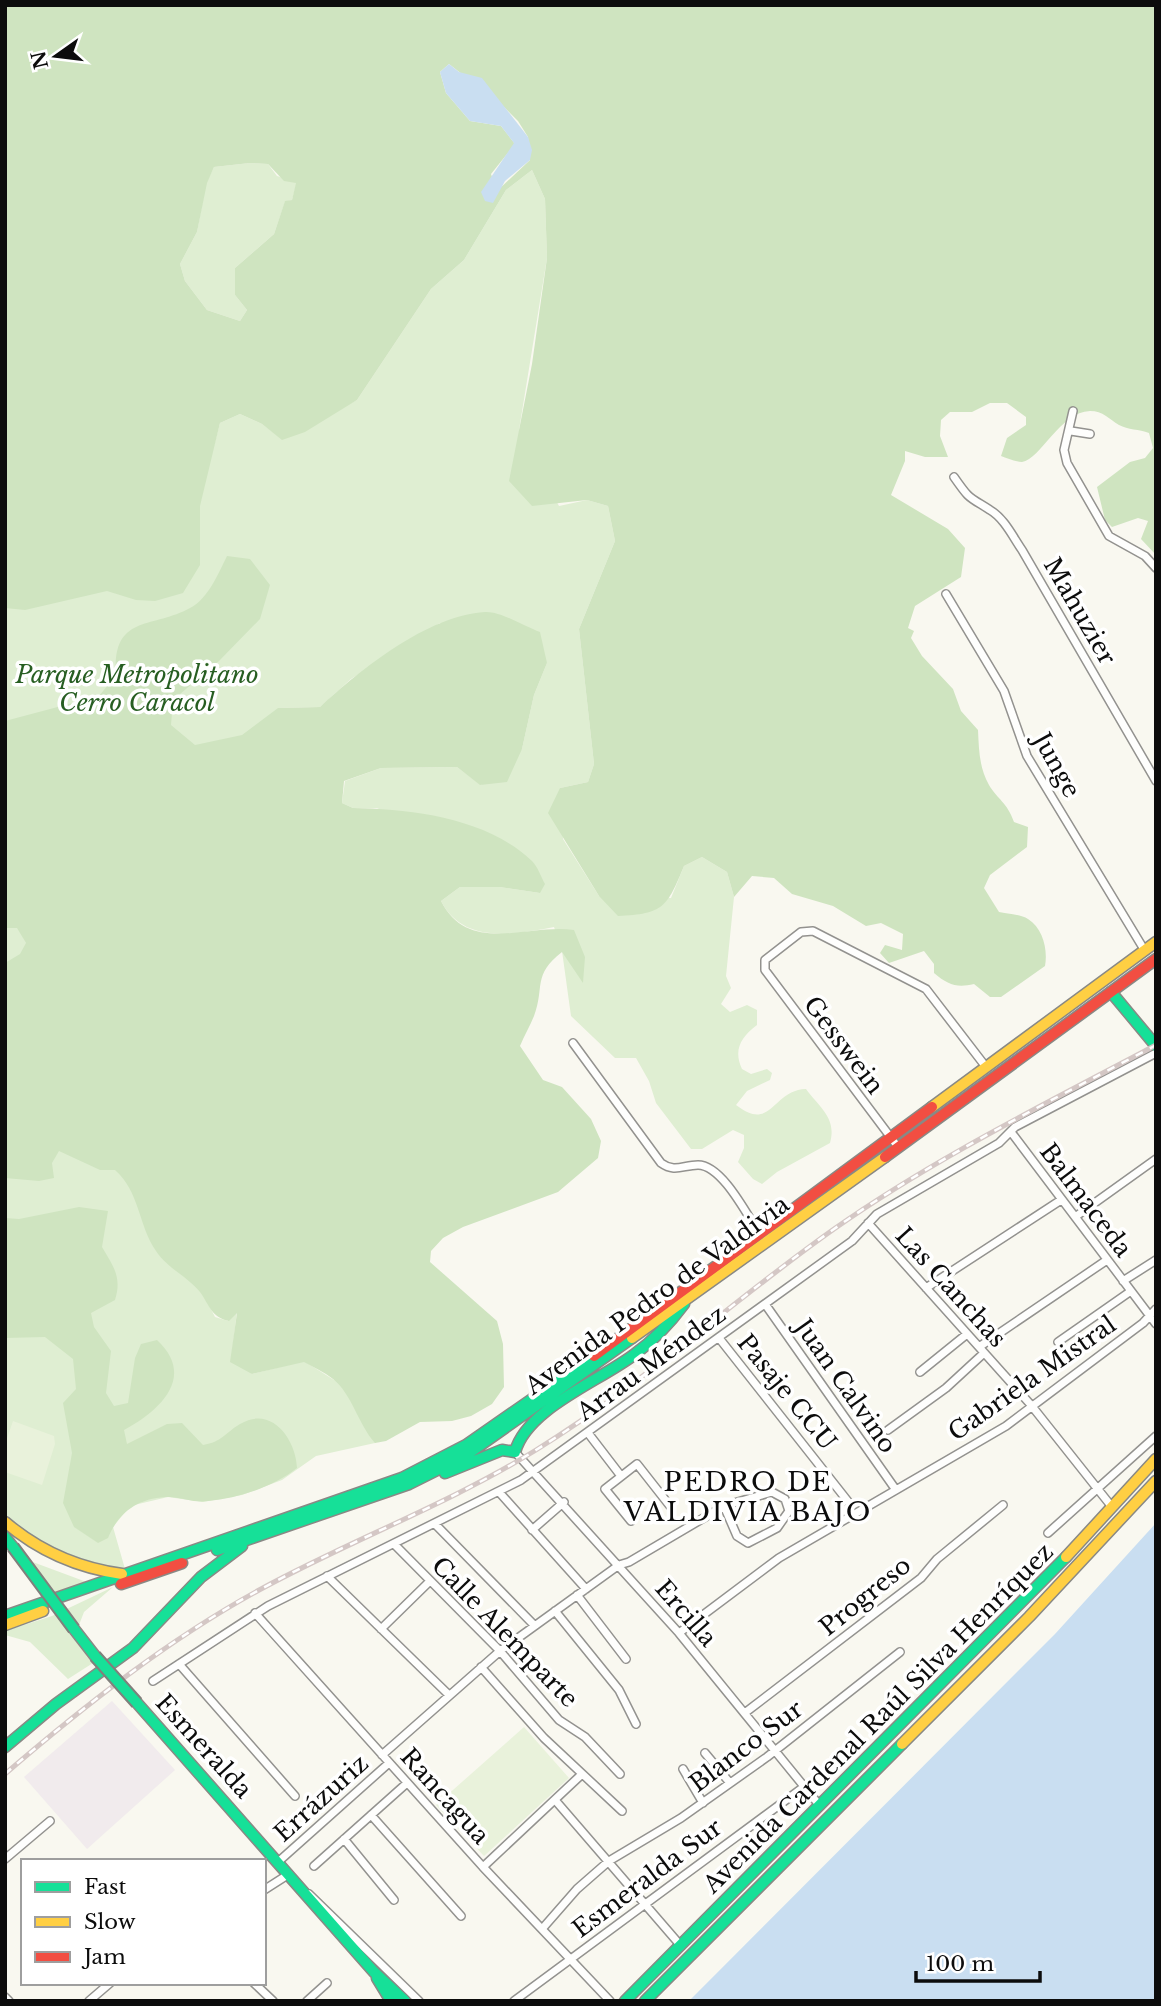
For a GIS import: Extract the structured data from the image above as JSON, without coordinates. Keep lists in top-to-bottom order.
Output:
{
  "streets": {
    "main road": ["Avenida Pedro de Valdivia", "Avenida Cardenal Raúl Silva Henríquez", "Esmeralda"],
    "street": [
      "Mahuzier",
      "Junge",
      "Gesswein",
      "Balmaceda",
      "Las Canchas",
      "Arrau Méndez",
      "Gabriela Mistral",
      "Juan Calvino",
      "Pasaje CCU",
      "Progreso",
      "Ercilla",
      "Calle Alemparte",
      "Blanco Sur",
      "Rancagua",
      "Errázuriz",
      "Esmeralda Sur"
    ]
  },
  "crossings": [
    ["Junge", "Avenida Pedro de Valdivia"],
    ["Gesswein", "Avenida Pedro de Valdivia"],
    ["Balmaceda", "Arrau Méndez"],
    ["Balmaceda", "Gabriela Mistral"],
    ["Las Canchas", "Arrau Méndez"],
    ["Las Canchas", "Gabriela Mistral"],
    ["Las Canchas", "Avenida Cardenal Raúl Silva Henríquez"],
    ["Arrau Méndez", "Juan Calvino"],
    ["Arrau Méndez", "Pasaje CCU"],
    ["Arrau Méndez", "Ercilla"],
    ["Arrau Méndez", "Calle Alemparte"],
    ["Arrau Méndez", "Esmeralda"],
    ["Arrau Méndez", "Rancagua"],
    ["Gabriela Mistral", "Juan Calvino"],
    ["Gabriela Mistral", "Ercilla"],
    ["Progreso", "Ercilla"],
    ["Ercilla", "Avenida Cardenal Raúl Silva Henríquez"],
    ["Ercilla", "Blanco Sur"],
    ["Ercilla", "Errázuriz"],
    ["Ercilla", "Esmeralda Sur"],
    ["Calle Alemparte", "Errázuriz"],
    ["Esmeralda", "Errázuriz"],
    ["Blanco Sur", "Rancagua"],
    ["Rancagua", "Errázuriz"],
    ["Rancagua", "Esmeralda Sur"]
  ],
  "districts": ["PEDRO DE VALDIVIA BAJO"],
  "parks": ["Parque Metropolitano Cerro Caracol"],
  "legend": ["Fast", "Slow", "Jam"],
  "scale_bar": "100 m",
  "north": "left"
}
